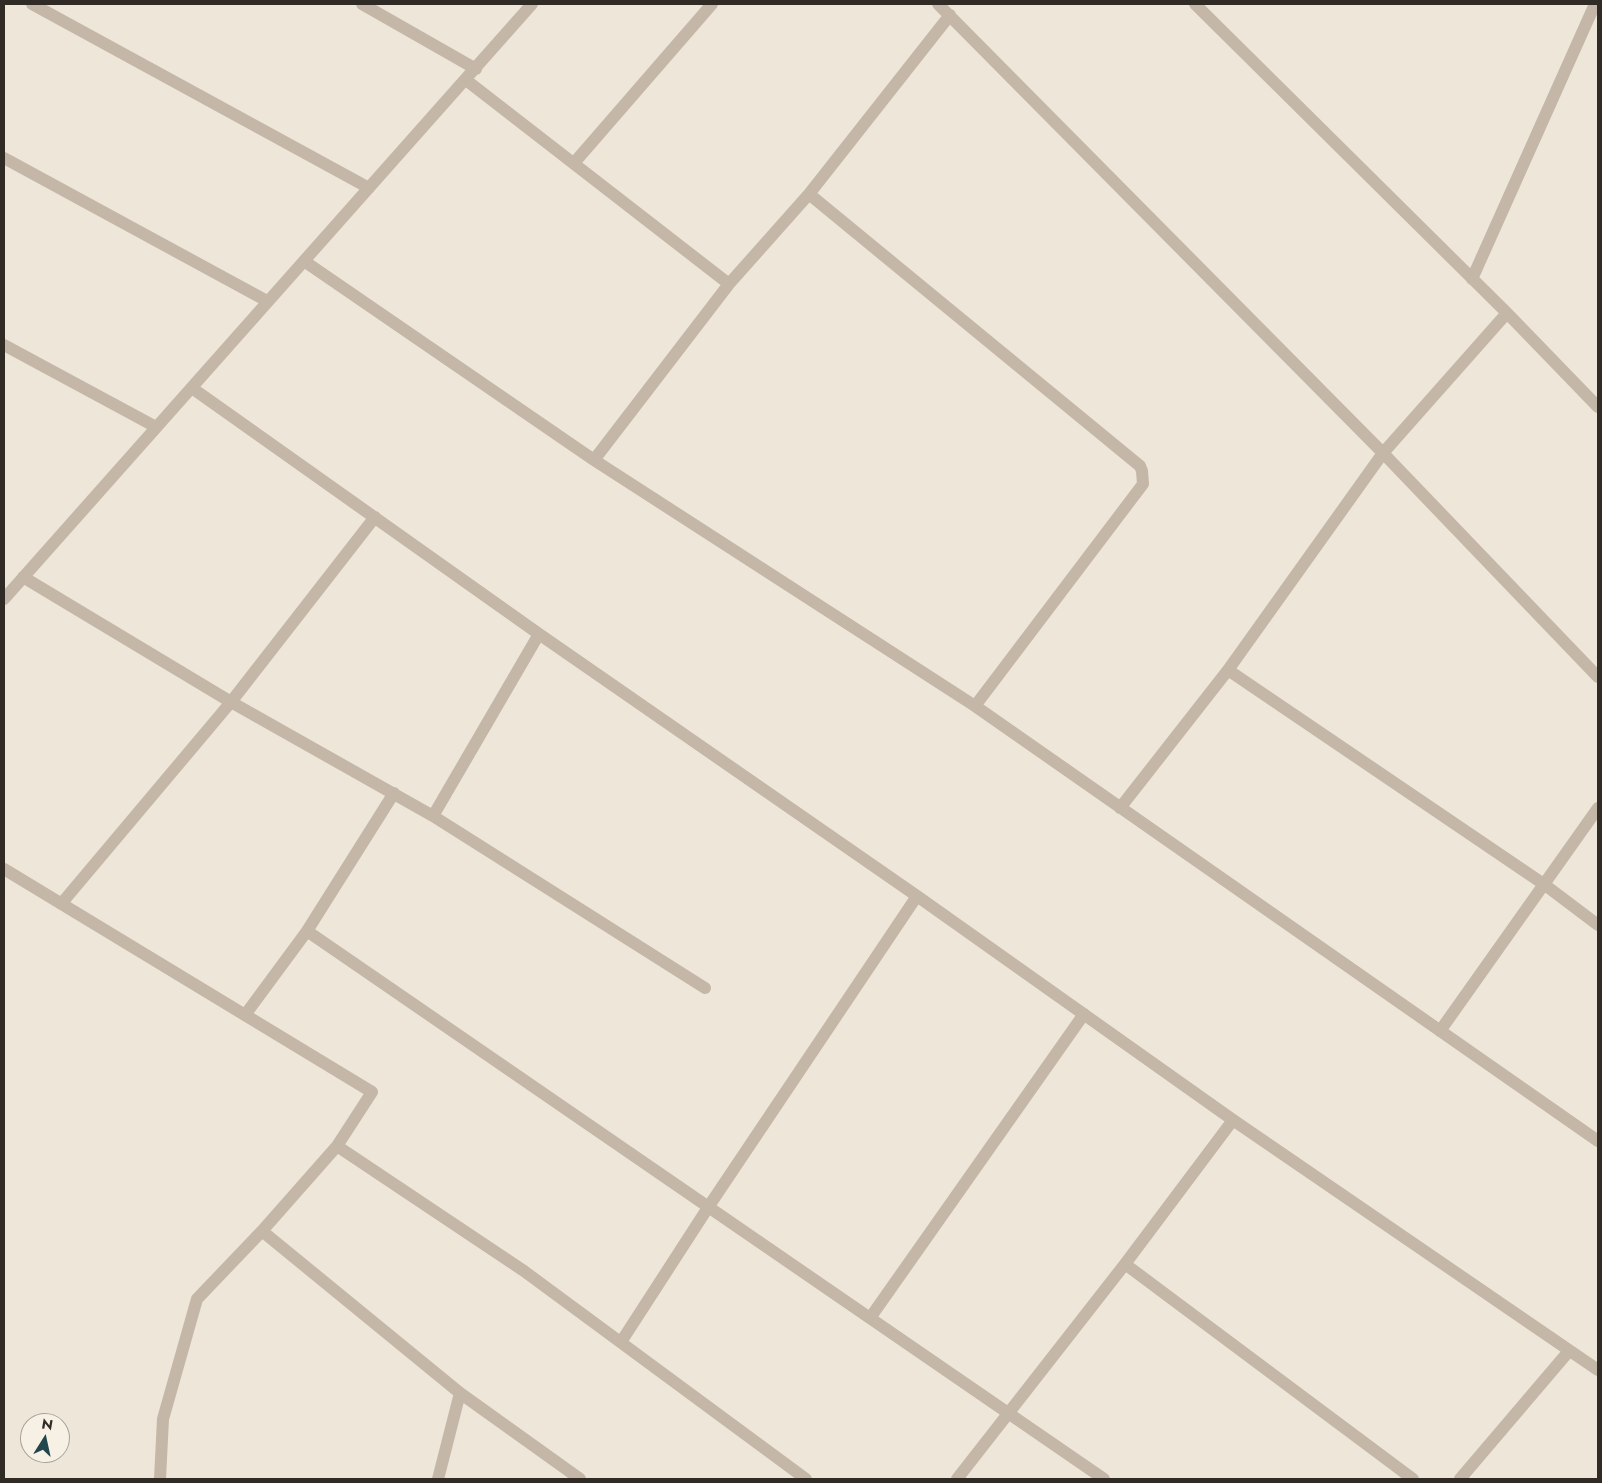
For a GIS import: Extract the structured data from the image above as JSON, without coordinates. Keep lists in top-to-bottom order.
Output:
{
  "north": "top"
}
